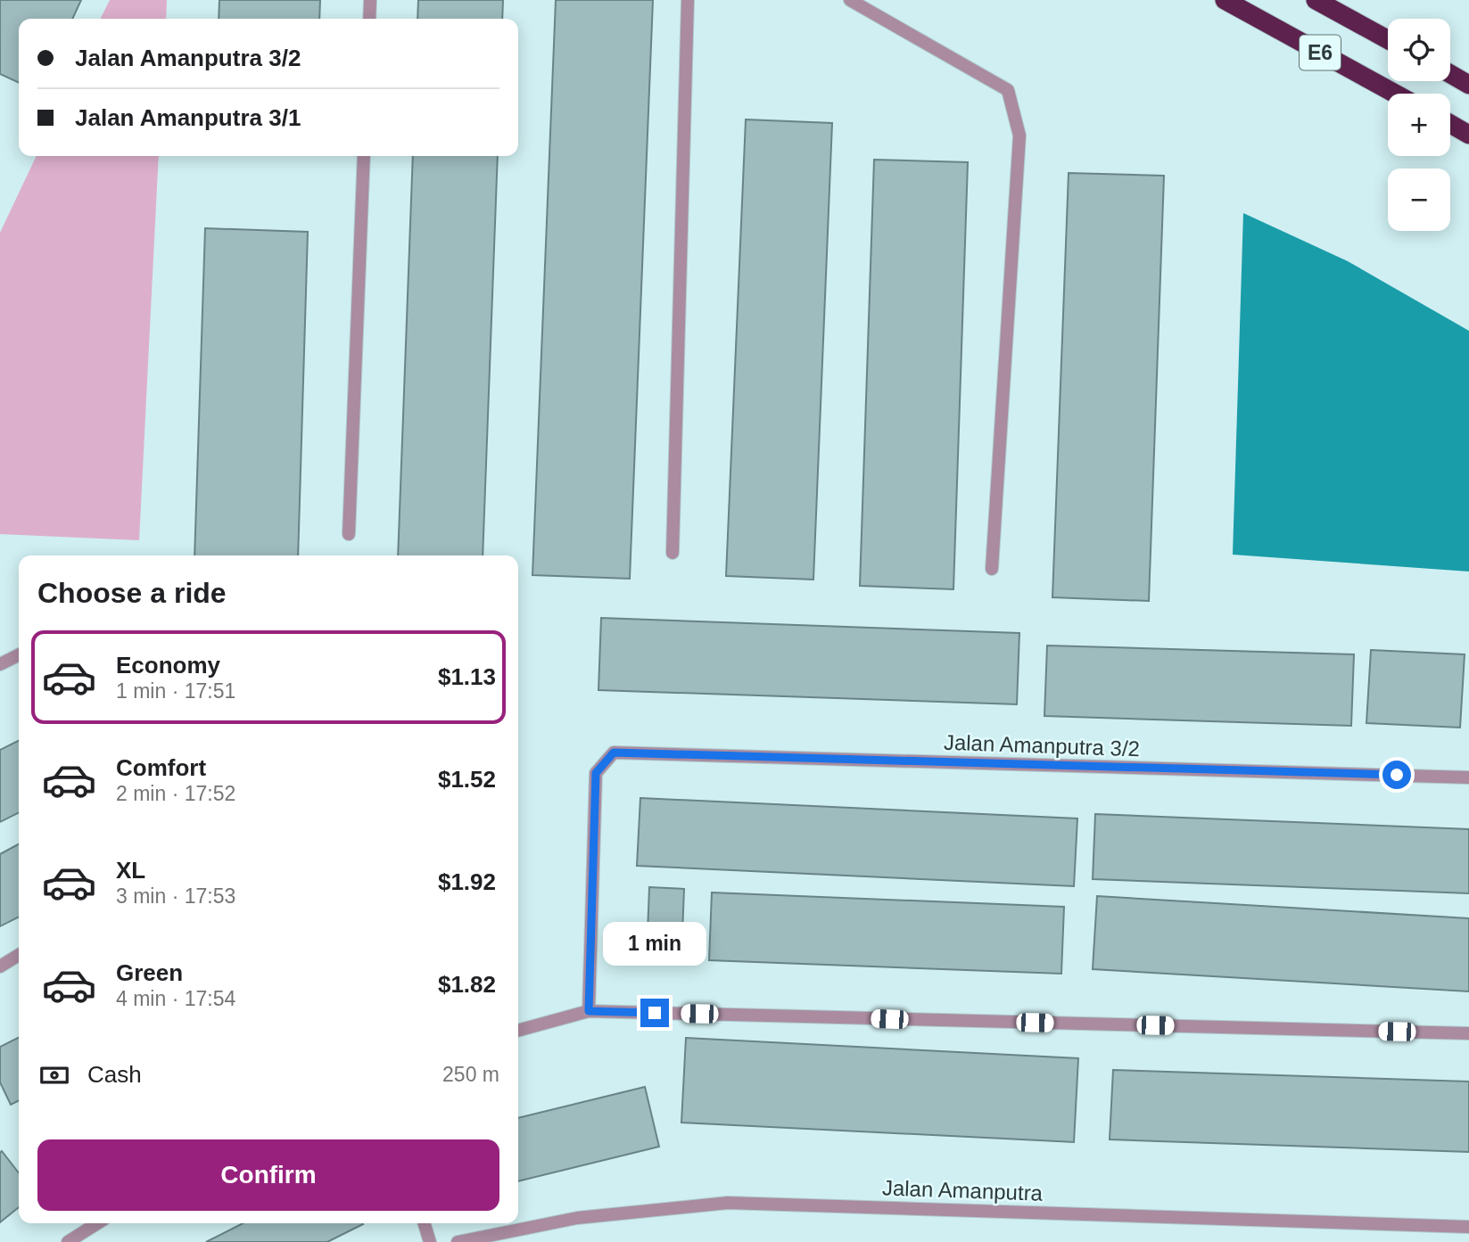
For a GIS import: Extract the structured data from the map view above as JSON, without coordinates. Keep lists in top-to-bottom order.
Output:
{
  "streets": {
    "highway": ["E6"],
    "street": ["Jalan Amanputra 3/2", "Jalan Amanputra"]
  },
  "page": {
    "map_buttons": ["+", "−"],
    "banner": ["Jalan Amanputra 3/2", "Jalan Amanputra 3/1"],
    "heading": "Choose a ride",
    "list": [
      {
        "name": "Economy",
        "note": "1 min · 17:51",
        "value": "$1.13"
      },
      {
        "name": "Comfort",
        "note": "2 min · 17:52",
        "value": "$1.52"
      },
      {
        "name": "XL",
        "note": "3 min · 17:53",
        "value": "$1.92"
      },
      {
        "name": "Green",
        "note": "4 min · 17:54",
        "value": "$1.82"
      }
    ],
    "bubble": "1 min",
    "pay": ["Cash", "250 m"],
    "buttons": "Confirm"
  }
}
